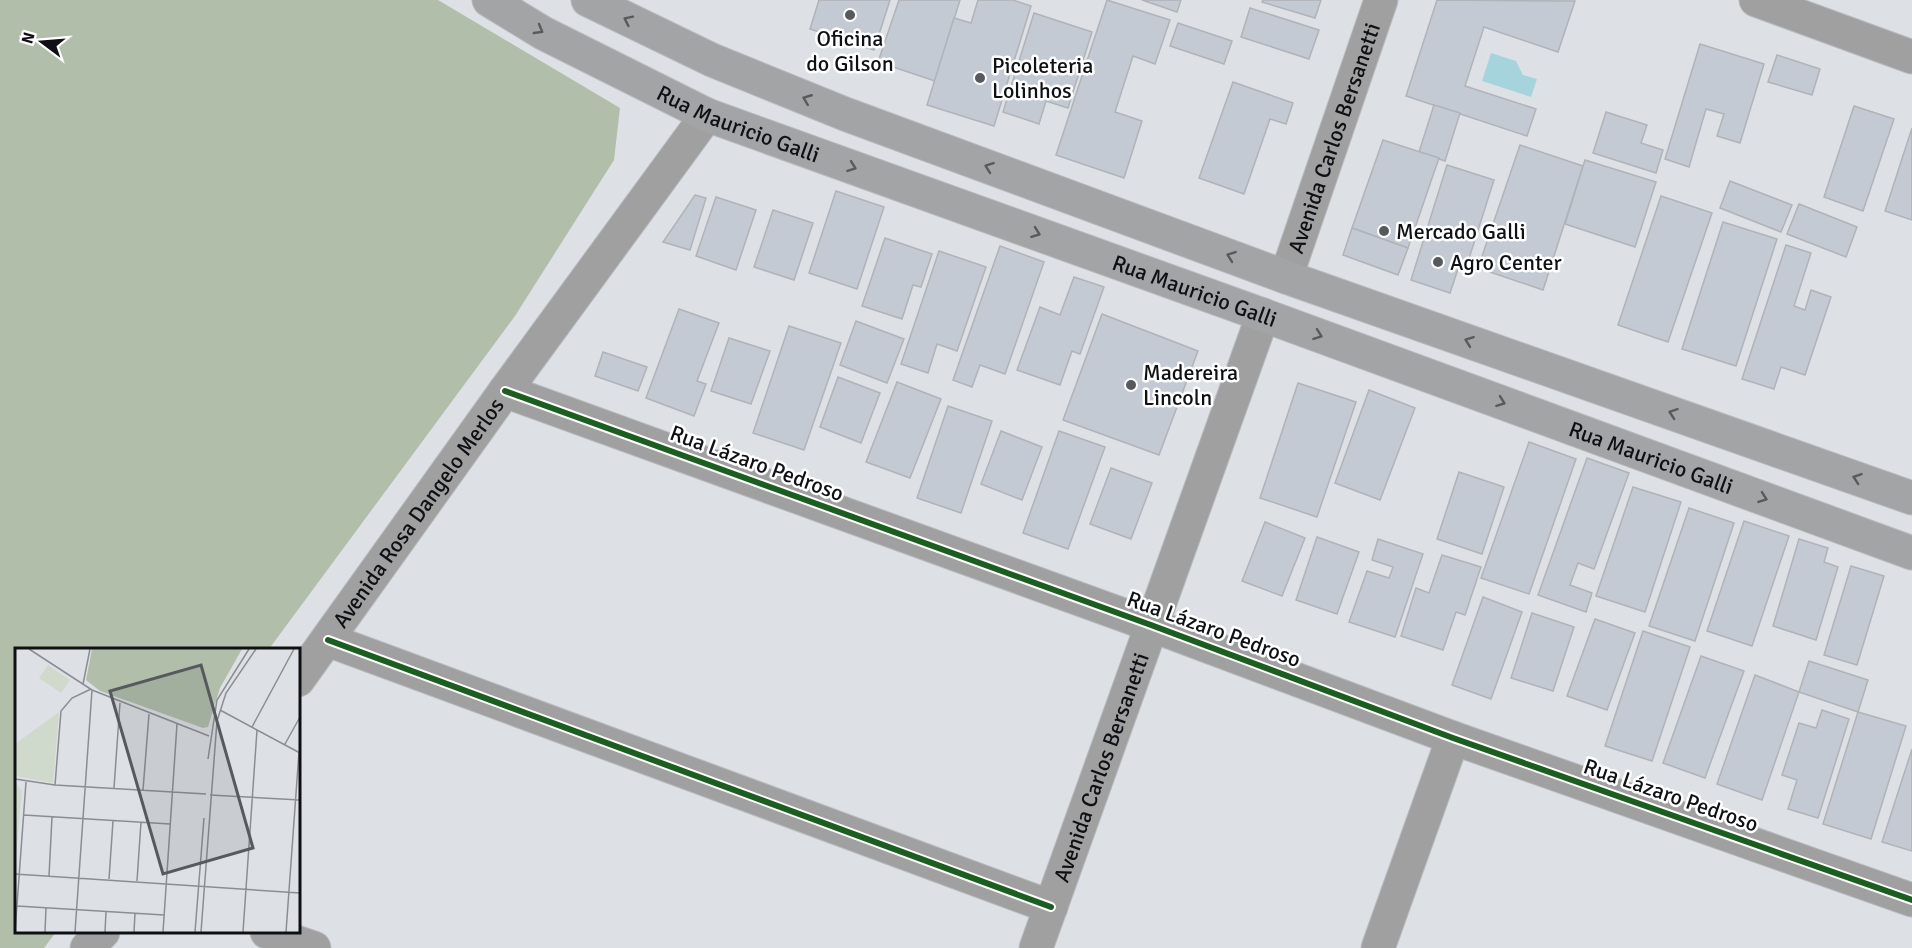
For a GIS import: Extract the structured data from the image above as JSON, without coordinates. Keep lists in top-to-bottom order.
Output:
{
  "streets": {
    "main road": ["Rua Mauricio Galli"],
    "street": ["Avenida Carlos Bersanetti", "Rua Lázaro Pedroso", "Avenida Rosa Dangelo Merlos"]
  },
  "crossings": [
    ["Rua Mauricio Galli", "Avenida Carlos Bersanetti"],
    ["Rua Mauricio Galli", "Avenida Rosa Dangelo Merlos"],
    ["Avenida Carlos Bersanetti", "Rua Lázaro Pedroso"],
    ["Rua Lázaro Pedroso", "Avenida Rosa Dangelo Merlos"]
  ],
  "places": [
    "Oficina do Gilson",
    "Picoleteria Lolinhos",
    "Mercado Galli",
    "Agro Center",
    "Madereira Lincoln"
  ],
  "north": "left"
}
